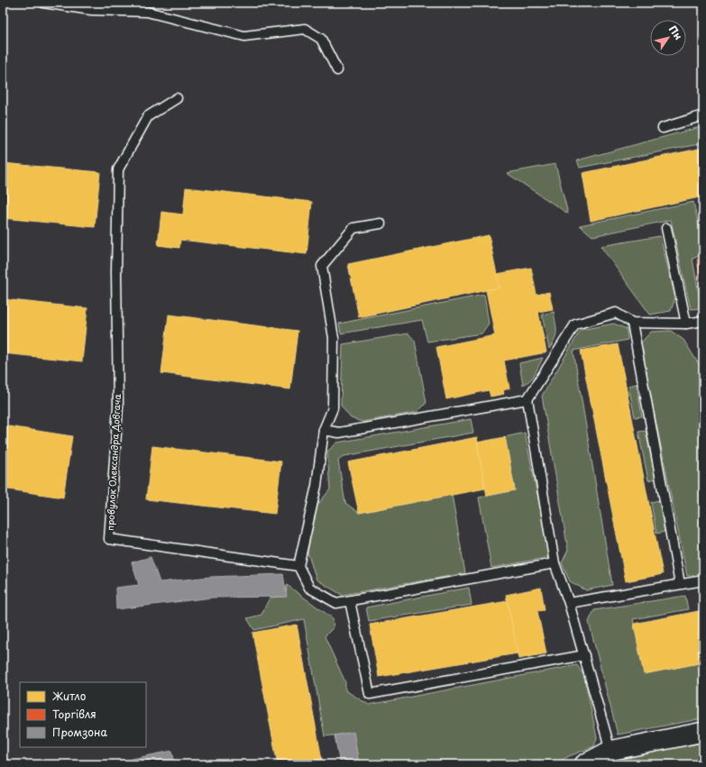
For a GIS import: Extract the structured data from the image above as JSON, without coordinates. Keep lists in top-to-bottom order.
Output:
{
  "streets": {
    "lane": ["провулок Олександра Довгача"]
  },
  "legend": ["Житло", "Торгівля", "Промзона"],
  "north": "top right"
}
